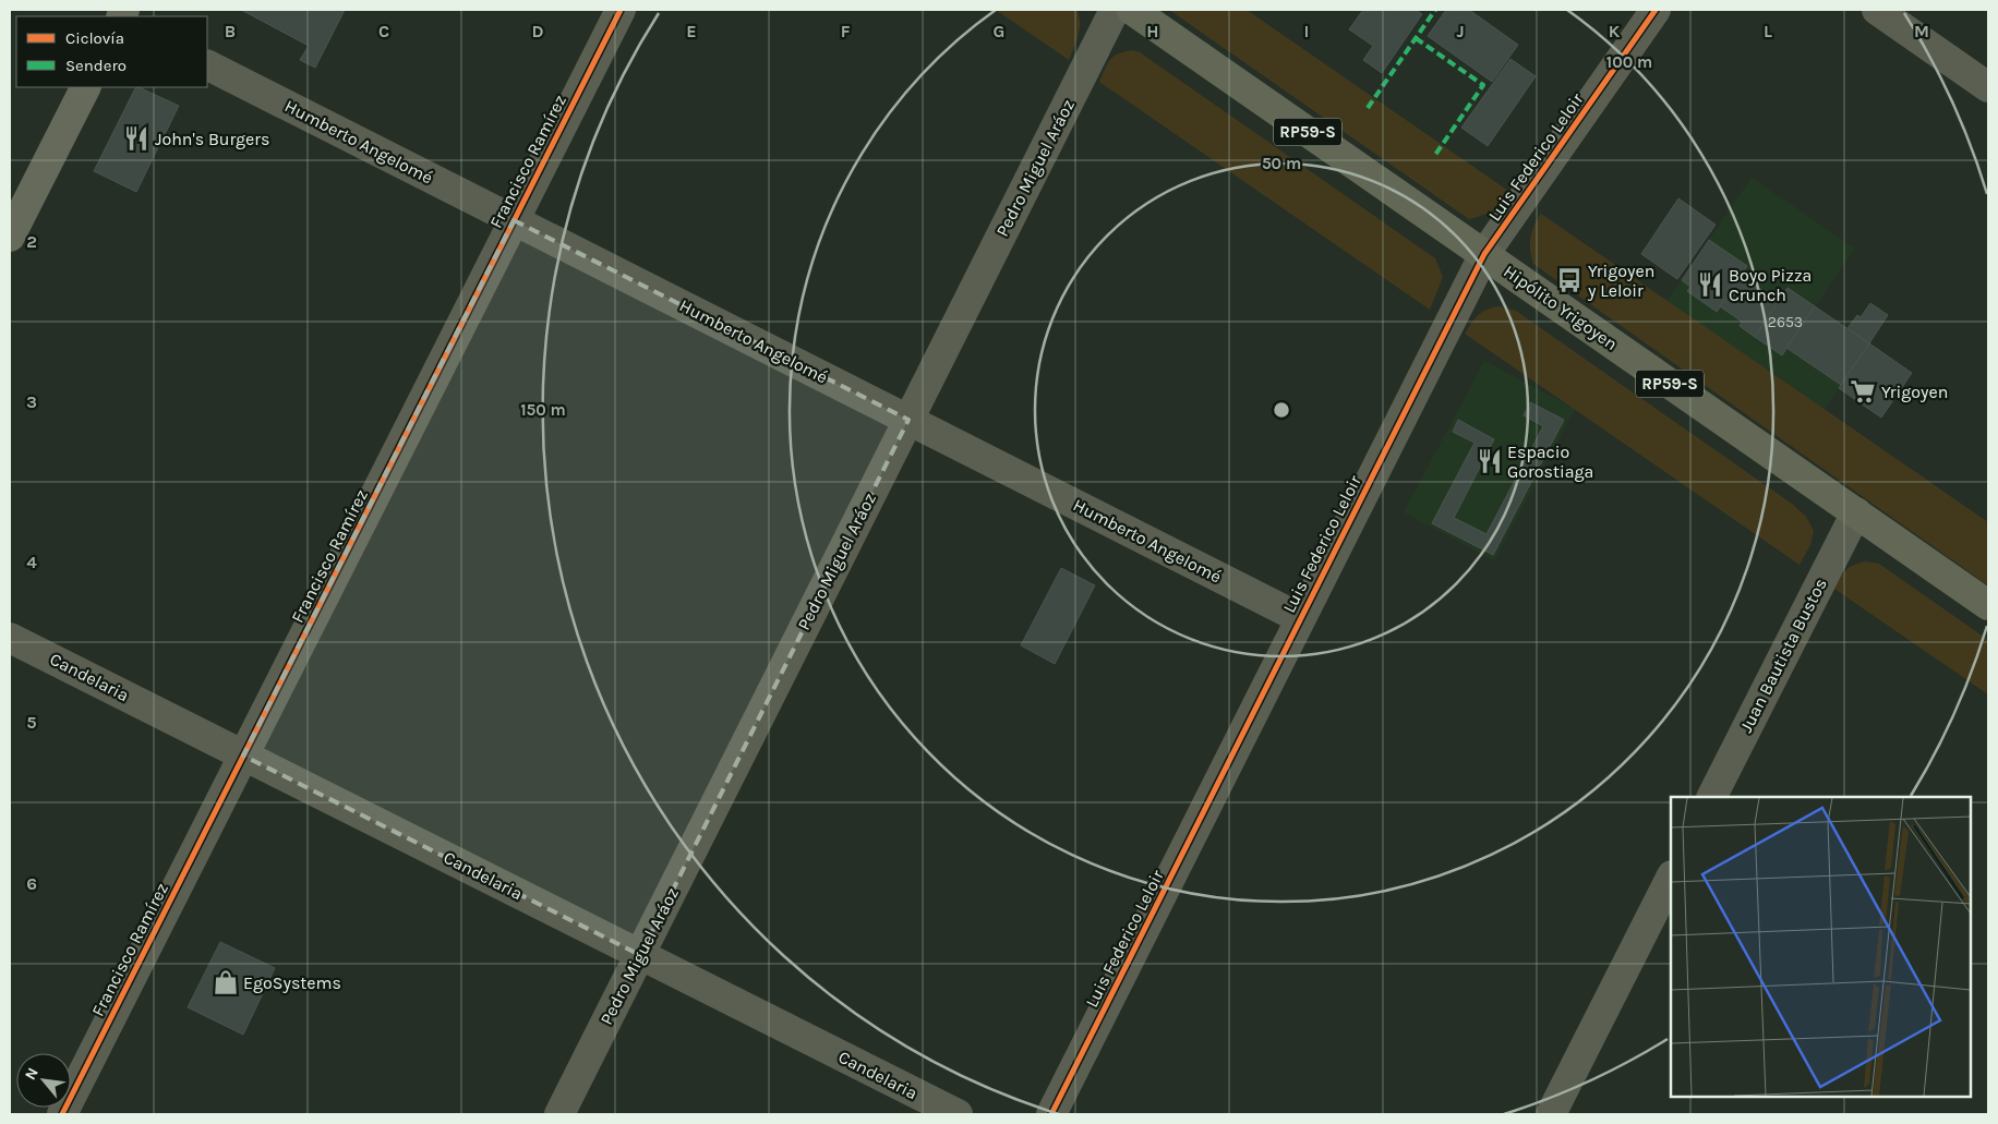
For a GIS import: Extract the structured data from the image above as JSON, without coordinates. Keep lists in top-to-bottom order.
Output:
{
  "streets": {
    "main road": ["RP59-S", "Hipólito Yrigoyen"],
    "street": [
      "Humberto Angelomé",
      "Luis Federico Leloir",
      "Francisco Ramírez",
      "Pedro Miguel Aráoz",
      "Juan Bautista Bustos",
      "Candelaria"
    ]
  },
  "crossings": [
    ["Humberto Angelomé", "Luis Federico Leloir"],
    ["Humberto Angelomé", "Francisco Ramírez"],
    ["Humberto Angelomé", "Pedro Miguel Aráoz"],
    ["Luis Federico Leloir", "Hipólito Yrigoyen"],
    ["Francisco Ramírez", "Candelaria"],
    ["Pedro Miguel Aráoz", "Candelaria"],
    ["Hipólito Yrigoyen", "Juan Bautista Bustos"]
  ],
  "places": {
    "restaurant": ["John's Burgers", "Boyo Pizza Crunch", "Espacio Gorostiaga"],
    "bus stop": ["Yrigoyen y Leloir"],
    "supermarket": ["Yrigoyen"],
    "shop": ["EgoSystems"]
  },
  "house_numbers": ["2653"],
  "legend": ["Ciclovía", "Sendero"],
  "north": "top left",
  "grid": {
    "columns": [
      "B",
      "C",
      "D",
      "E",
      "F",
      "G",
      "H",
      "I",
      "J",
      "K",
      "L",
      "M"
    ],
    "rows": [
      "2",
      "3",
      "4",
      "5",
      "6"
    ]
  },
  "rings": ["100 m", "50 m", "150 m"]
}
